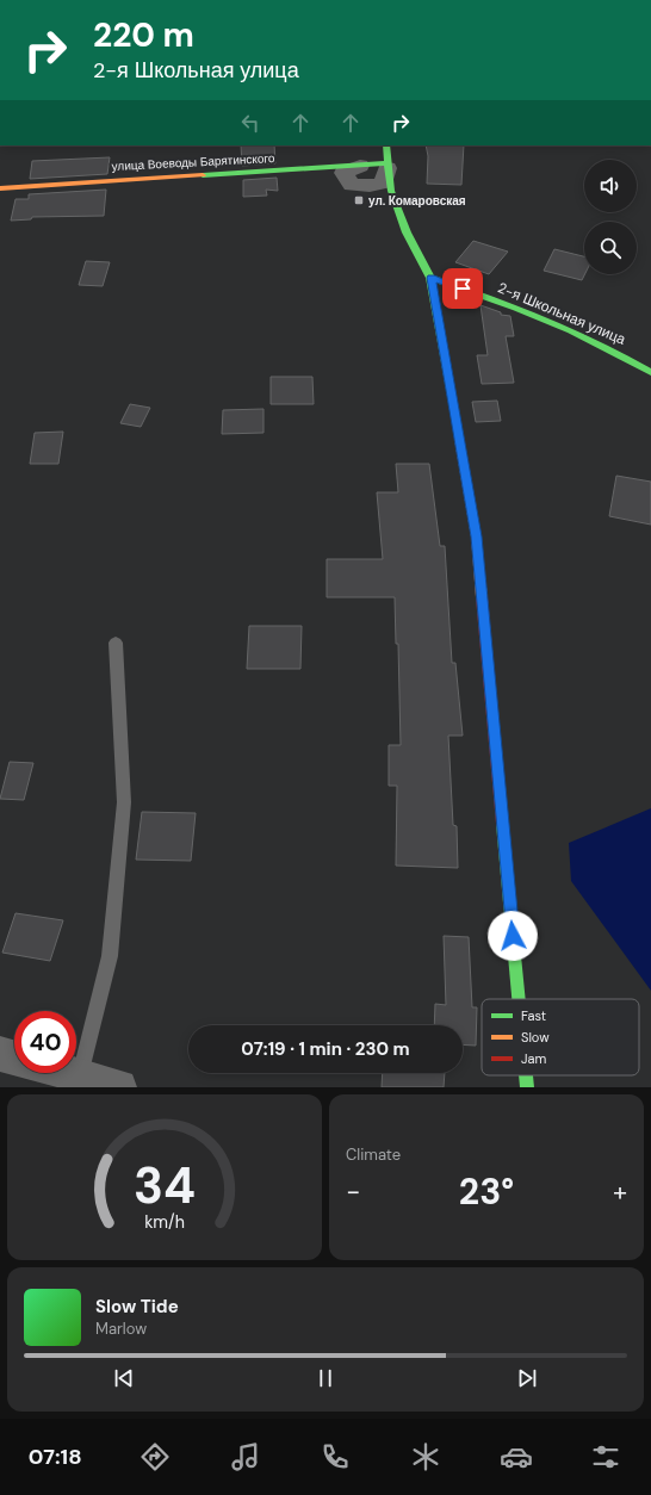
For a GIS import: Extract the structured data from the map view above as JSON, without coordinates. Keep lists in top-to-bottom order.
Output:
{
  "streets": {
    "street": ["улица Воеводы Барятинского", "2-я Школьная улица"]
  },
  "places": {
    "transit": ["ул. Комаровская"]
  },
  "legend": ["Fast", "Slow", "Jam"],
  "page": {
    "turn": ["220 m", "2-я Школьная улица"],
    "limit": "40",
    "trip": "07:19 · 1 min · 230 m",
    "tile": "Climate",
    "heat": ["−", "23°", "+"],
    "song": ["Slow Tide", "Marlow"],
    "tabs": "07:18",
    "gauge": ["34", "km/h"]
  }
}
